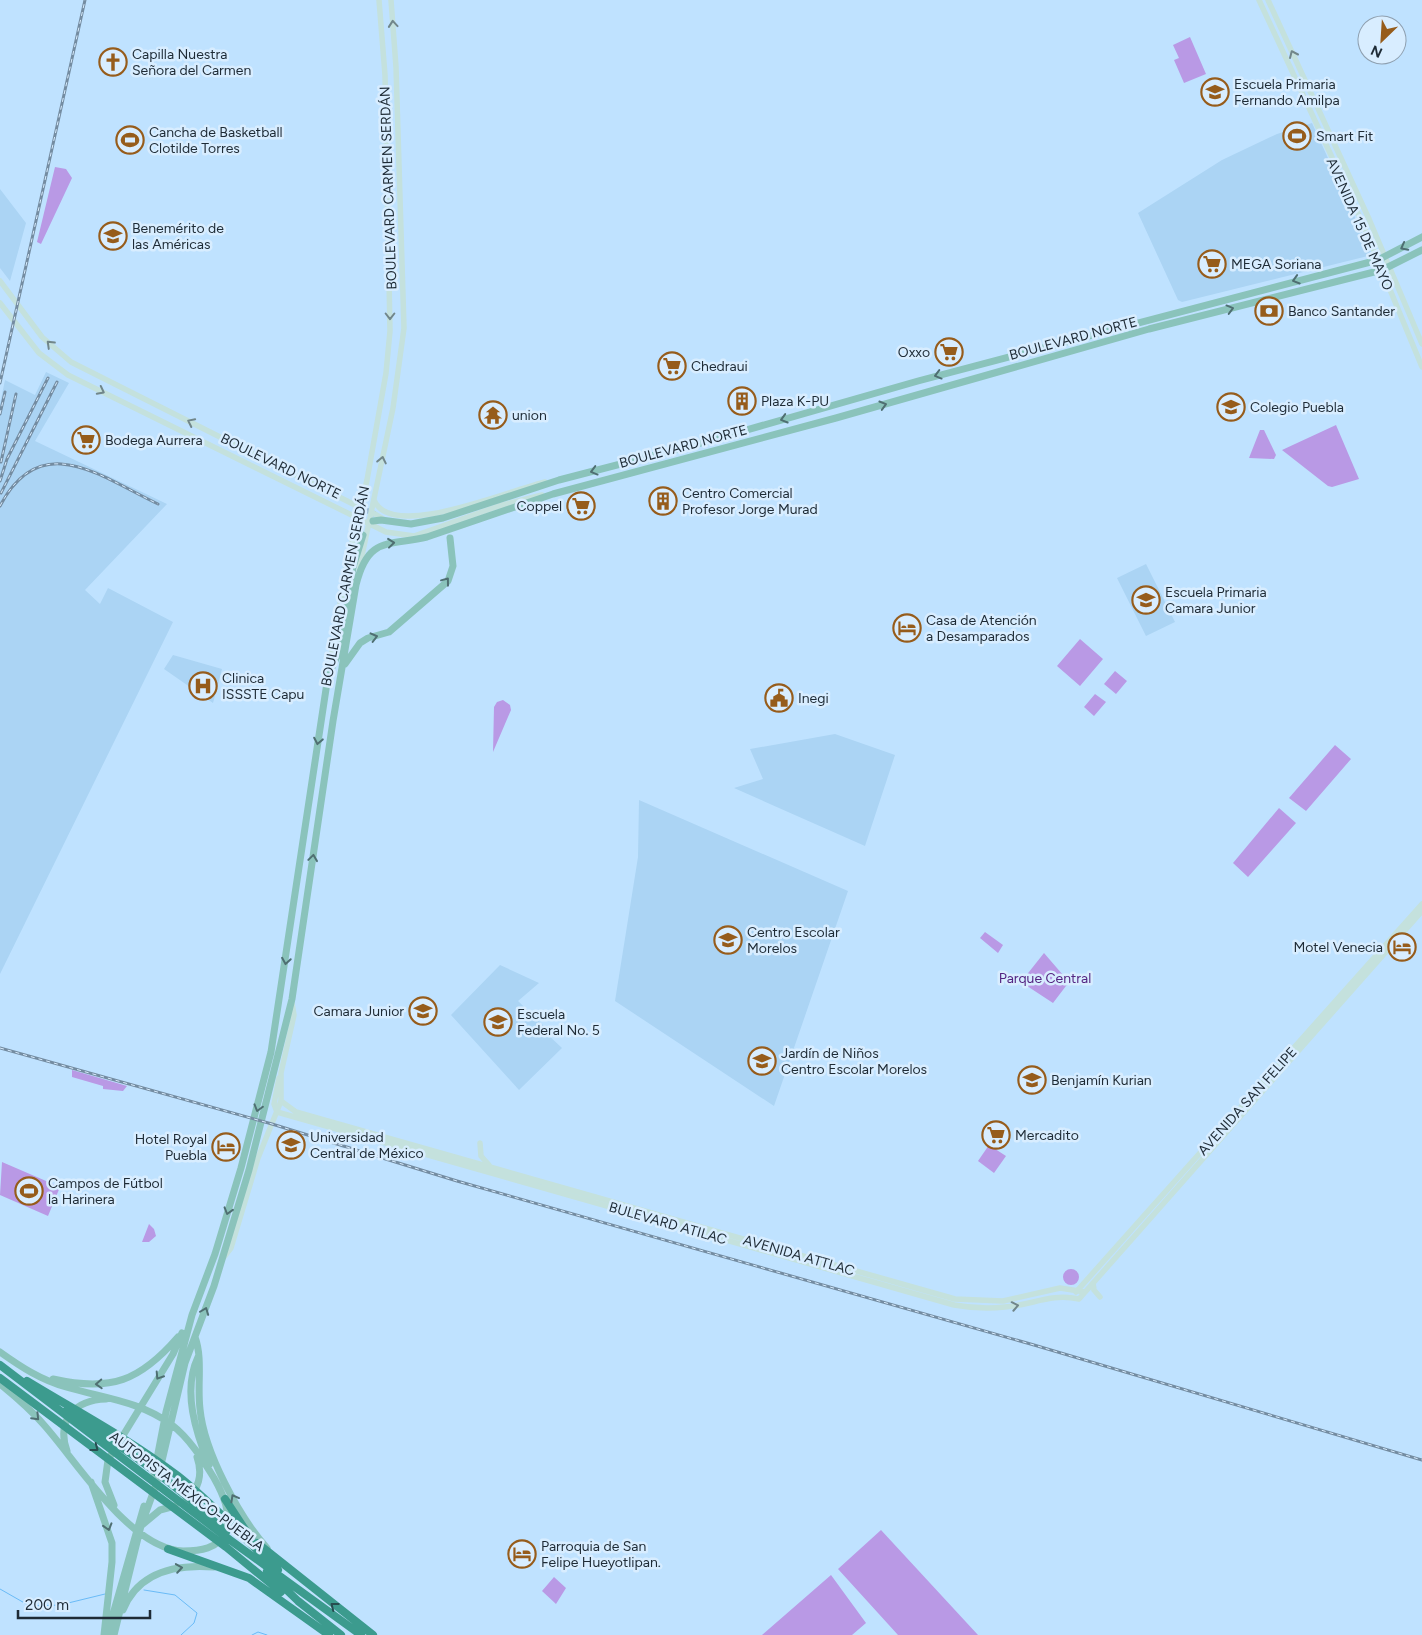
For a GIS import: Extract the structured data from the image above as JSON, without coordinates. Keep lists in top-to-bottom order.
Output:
{
  "streets": {
    "highway": ["AUTOPISTA MÉXICO-PUEBLA"],
    "main road": [
      "BOULEVARD CARMEN SERDÁN",
      "AVENIDA 15 DE MAYO",
      "BOULEVARD NORTE",
      "AVENIDA SAN FELIPE",
      "BULEVARD ATILAC",
      "AVENIDA ATTLAC"
    ]
  },
  "crossings": [
    ["AVENIDA 15 DE MAYO", "BOULEVARD NORTE"],
    ["AVENIDA SAN FELIPE", "BULEVARD ATILAC"],
    ["AVENIDA SAN FELIPE", "AVENIDA ATTLAC"],
    ["BULEVARD ATILAC", "AVENIDA ATTLAC"]
  ],
  "parks": ["Parque Central"],
  "places": {
    "church": ["Capilla Nuestra Señora del Carmen"],
    "school or university": [
      "Escuela Primaria Fernando Amilpa",
      "Benemérito de las Américas",
      "Colegio Puebla",
      "Escuela Primaria Camara Junior",
      "Centro Escolar Morelos",
      "Camara Junior",
      "Escuela Federal No. 5",
      "Jardín de Niños Centro Escolar Morelos",
      "Benjamín Kurian",
      "Universidad Central de México"
    ],
    "sports": ["Smart Fit", "Cancha de Basketball Clotilde Torres", "Campos de Fútbol la Harinera"],
    "supermarket": [
      "MEGA Soriana",
      "Oxxo",
      "Chedraui",
      "Bodega Aurrera",
      "Coppel",
      "Mercadito"
    ],
    "bank": ["Banco Santander"],
    "building": ["Plaza K-PU", "Centro Comercial Profesor Jorge Murad"],
    "temple": ["union"],
    "hotel": [
      "Casa de Atención a Desamparados",
      "Motel Venecia",
      "Hotel Royal Puebla",
      "Parroquia de San Felipe Hueyotlipan."
    ],
    "hospital": ["Clinica ISSSTE Capu"],
    "public building": ["Inegi"]
  },
  "scale_bar": "200 m",
  "north": "bottom left"
}
